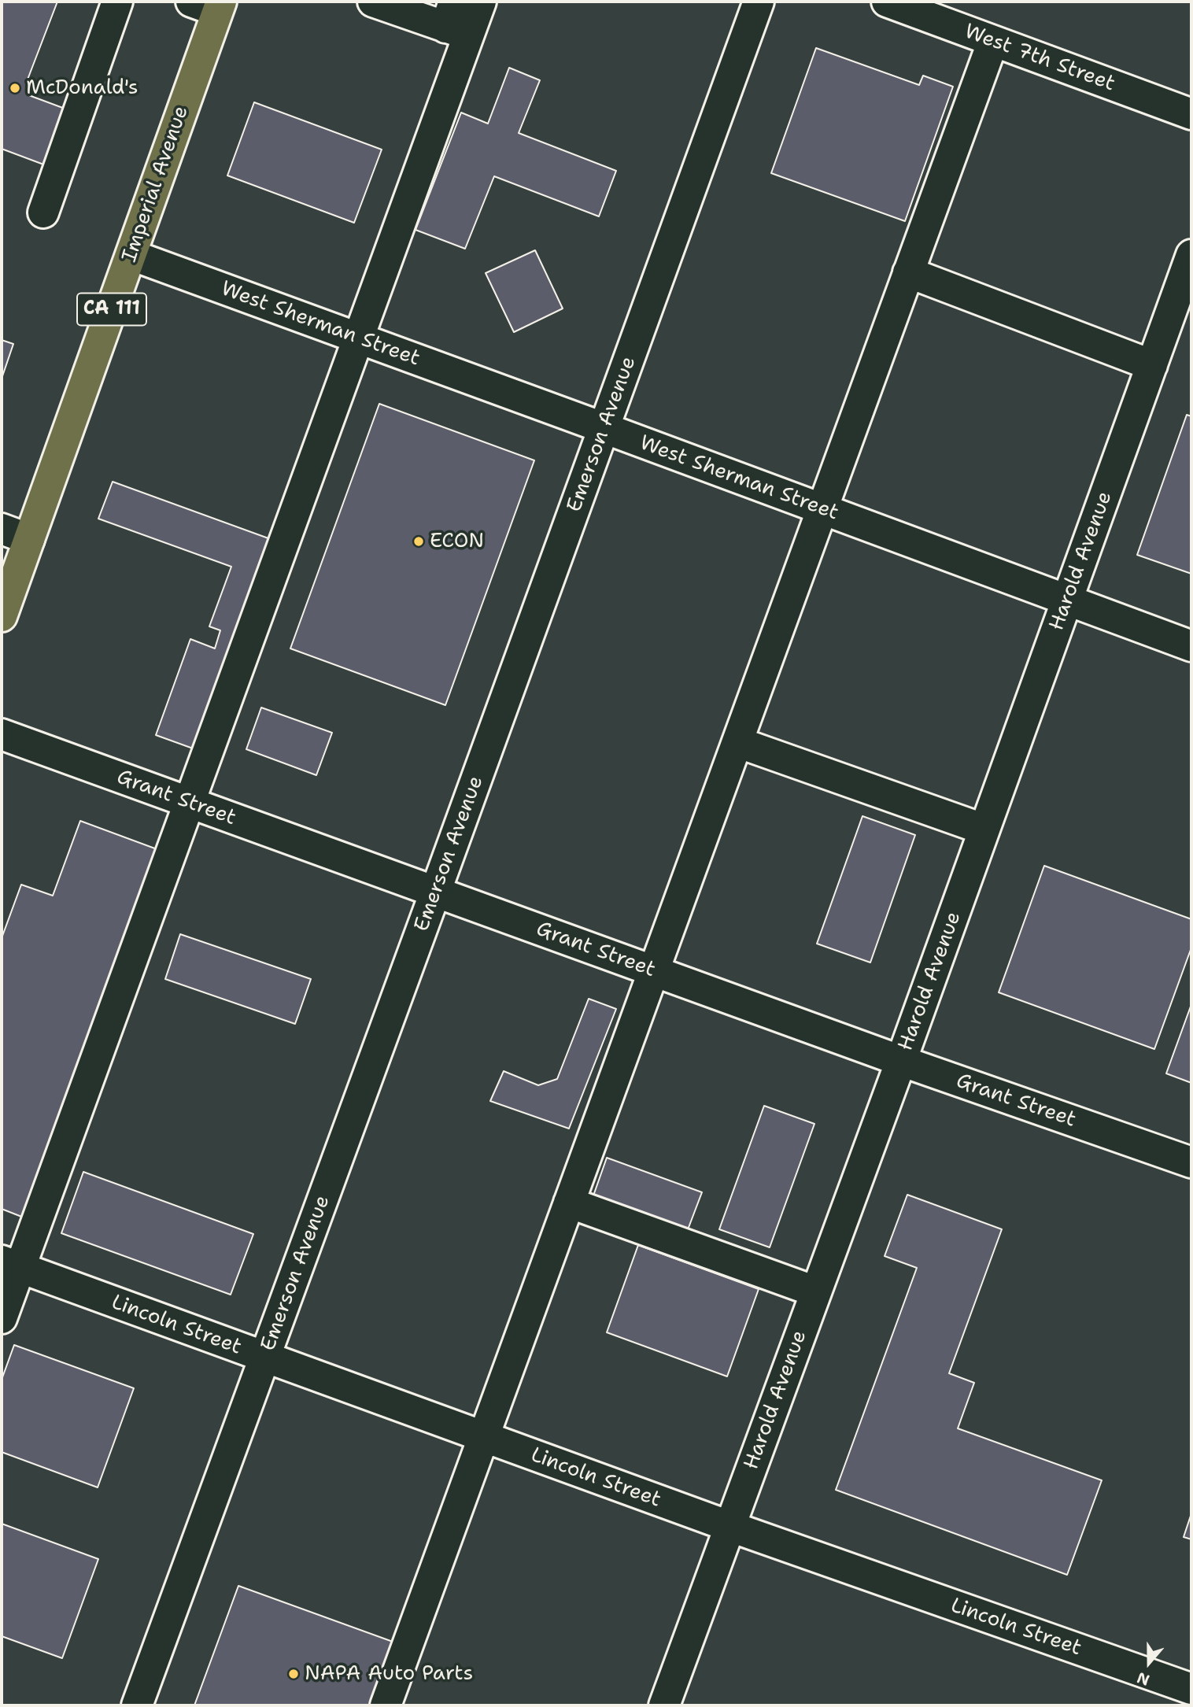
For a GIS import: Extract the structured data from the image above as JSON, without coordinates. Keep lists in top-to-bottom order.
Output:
{
  "streets": {
    "highway": ["Imperial Avenue", "CA 111"],
    "street": [
      "West 7th Street",
      "West Sherman Street",
      "Emerson Avenue",
      "Harold Avenue",
      "Grant Street",
      "Lincoln Street"
    ]
  },
  "crossings": [
    ["Imperial Avenue", "West Sherman Street"],
    ["West Sherman Street", "Emerson Avenue"],
    ["West Sherman Street", "Harold Avenue"],
    ["Emerson Avenue", "Grant Street"],
    ["Emerson Avenue", "Lincoln Street"],
    ["Harold Avenue", "Grant Street"],
    ["Harold Avenue", "Lincoln Street"]
  ],
  "places": ["McDonald's", "ECON", "NAPA Auto Parts"],
  "north": "bottom"
}
